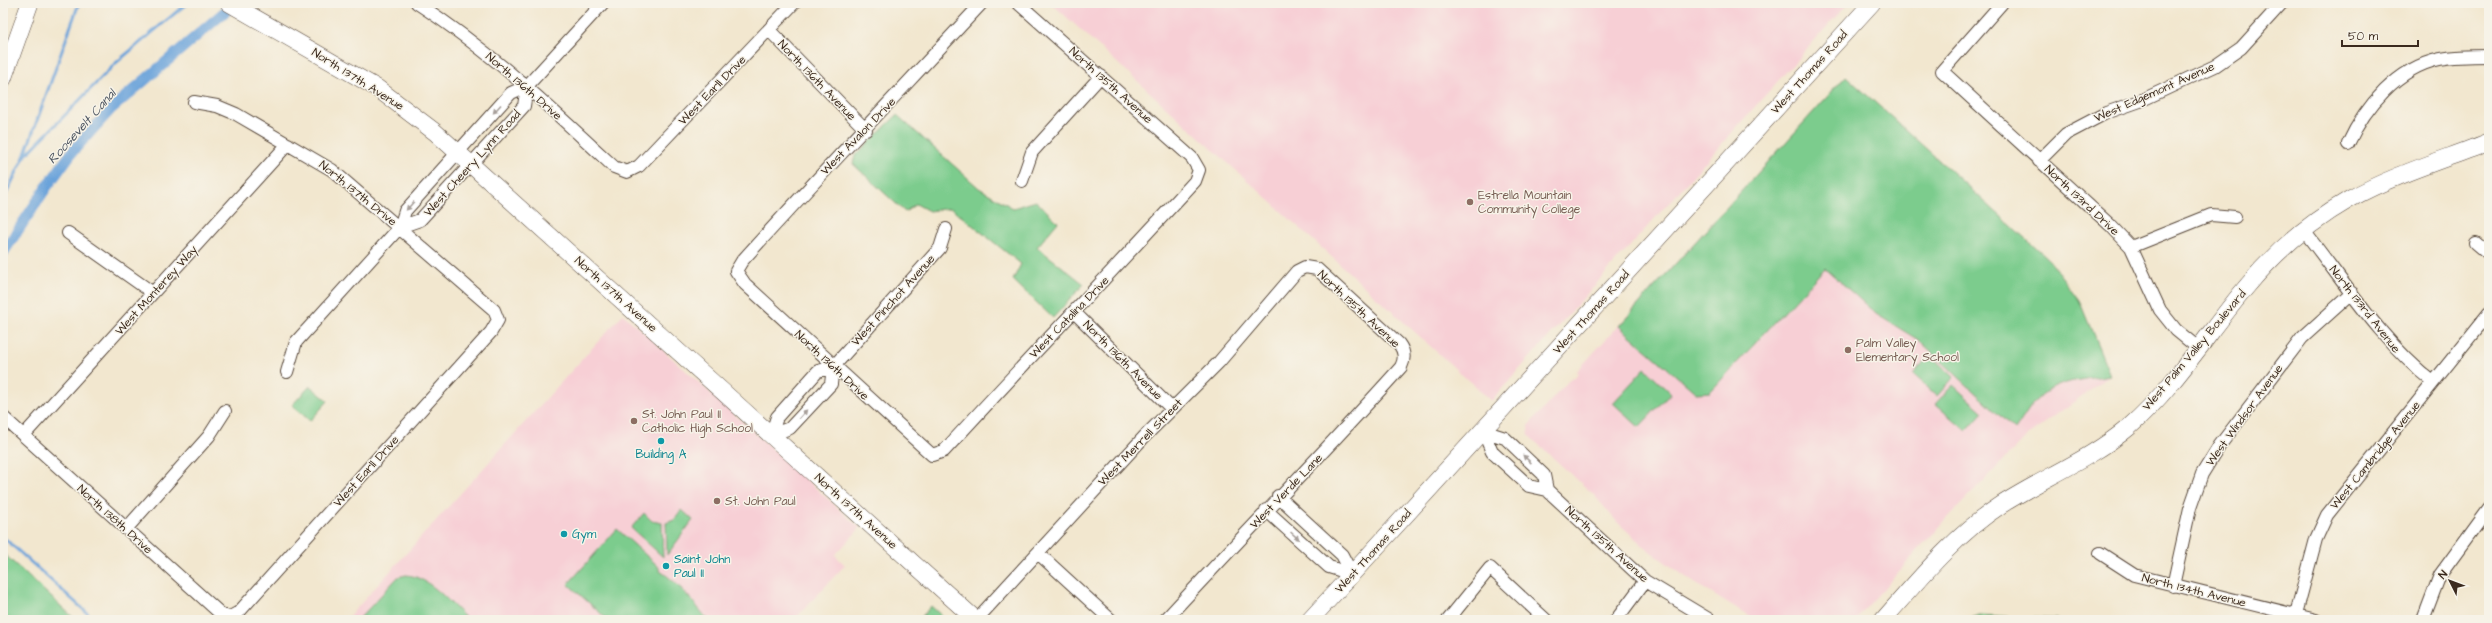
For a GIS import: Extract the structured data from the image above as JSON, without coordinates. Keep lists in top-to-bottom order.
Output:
{
  "streets": {
    "street": [
      "West Thomas Road",
      "North 137th Avenue",
      "North 136th Avenue",
      "North 135th Avenue",
      "North 136th Drive",
      "West Earll Drive",
      "West Edgemont Avenue",
      "West Avalon Drive",
      "West Cheery Lynn Road",
      "North 137th Drive",
      "North 133rd Drive",
      "West Monterey Way",
      "West Pinchot Avenue",
      "North 133rd Avenue",
      "West Catalina Drive",
      "West Palm Valley Boulevard",
      "West Windsor Avenue",
      "West Merrell Street",
      "West Cambridge Avenue",
      "West Verde Lane",
      "North 138th Drive",
      "North 134th Avenue"
    ]
  },
  "crossings": [
    ["West Thomas Road", "North 135th Avenue"],
    ["North 137th Avenue", "West Cheery Lynn Road"],
    ["North 137th Avenue", "West Pinchot Avenue"],
    ["North 137th Avenue", "West Merrell Street"],
    ["North 136th Avenue", "West Earll Drive"],
    ["North 136th Avenue", "West Avalon Drive"],
    ["North 136th Avenue", "West Catalina Drive"],
    ["North 136th Avenue", "West Merrell Street"],
    ["North 135th Avenue", "West Catalina Drive"],
    ["North 135th Avenue", "West Merrell Street"],
    ["North 135th Avenue", "West Verde Lane"],
    ["North 136th Drive", "West Earll Drive"],
    ["North 136th Drive", "West Avalon Drive"],
    ["North 136th Drive", "West Cheery Lynn Road"],
    ["North 136th Drive", "West Pinchot Avenue"],
    ["North 136th Drive", "West Catalina Drive"],
    ["West Earll Drive", "North 137th Drive"],
    ["West Earll Drive", "North 138th Drive"],
    ["West Edgemont Avenue", "North 133rd Drive"],
    ["West Cheery Lynn Road", "North 137th Drive"],
    ["North 137th Drive", "West Monterey Way"],
    ["North 133rd Drive", "West Palm Valley Boulevard"],
    ["West Monterey Way", "North 138th Drive"],
    ["North 133rd Avenue", "West Palm Valley Boulevard"],
    ["North 133rd Avenue", "West Windsor Avenue"],
    ["North 133rd Avenue", "West Cambridge Avenue"],
    ["West Windsor Avenue", "North 134th Avenue"],
    ["West Cambridge Avenue", "North 134th Avenue"]
  ],
  "water": ["Roosevelt Canal"],
  "places": [
    "Estrella Mountain Community College",
    "Palm Valley Elementary School",
    "St. John Paul II Catholic High School",
    "Building A",
    "St. John Paul",
    "Gym",
    "Saint John Paul II"
  ],
  "scale_bar": "50 m",
  "north": "top left"
}
